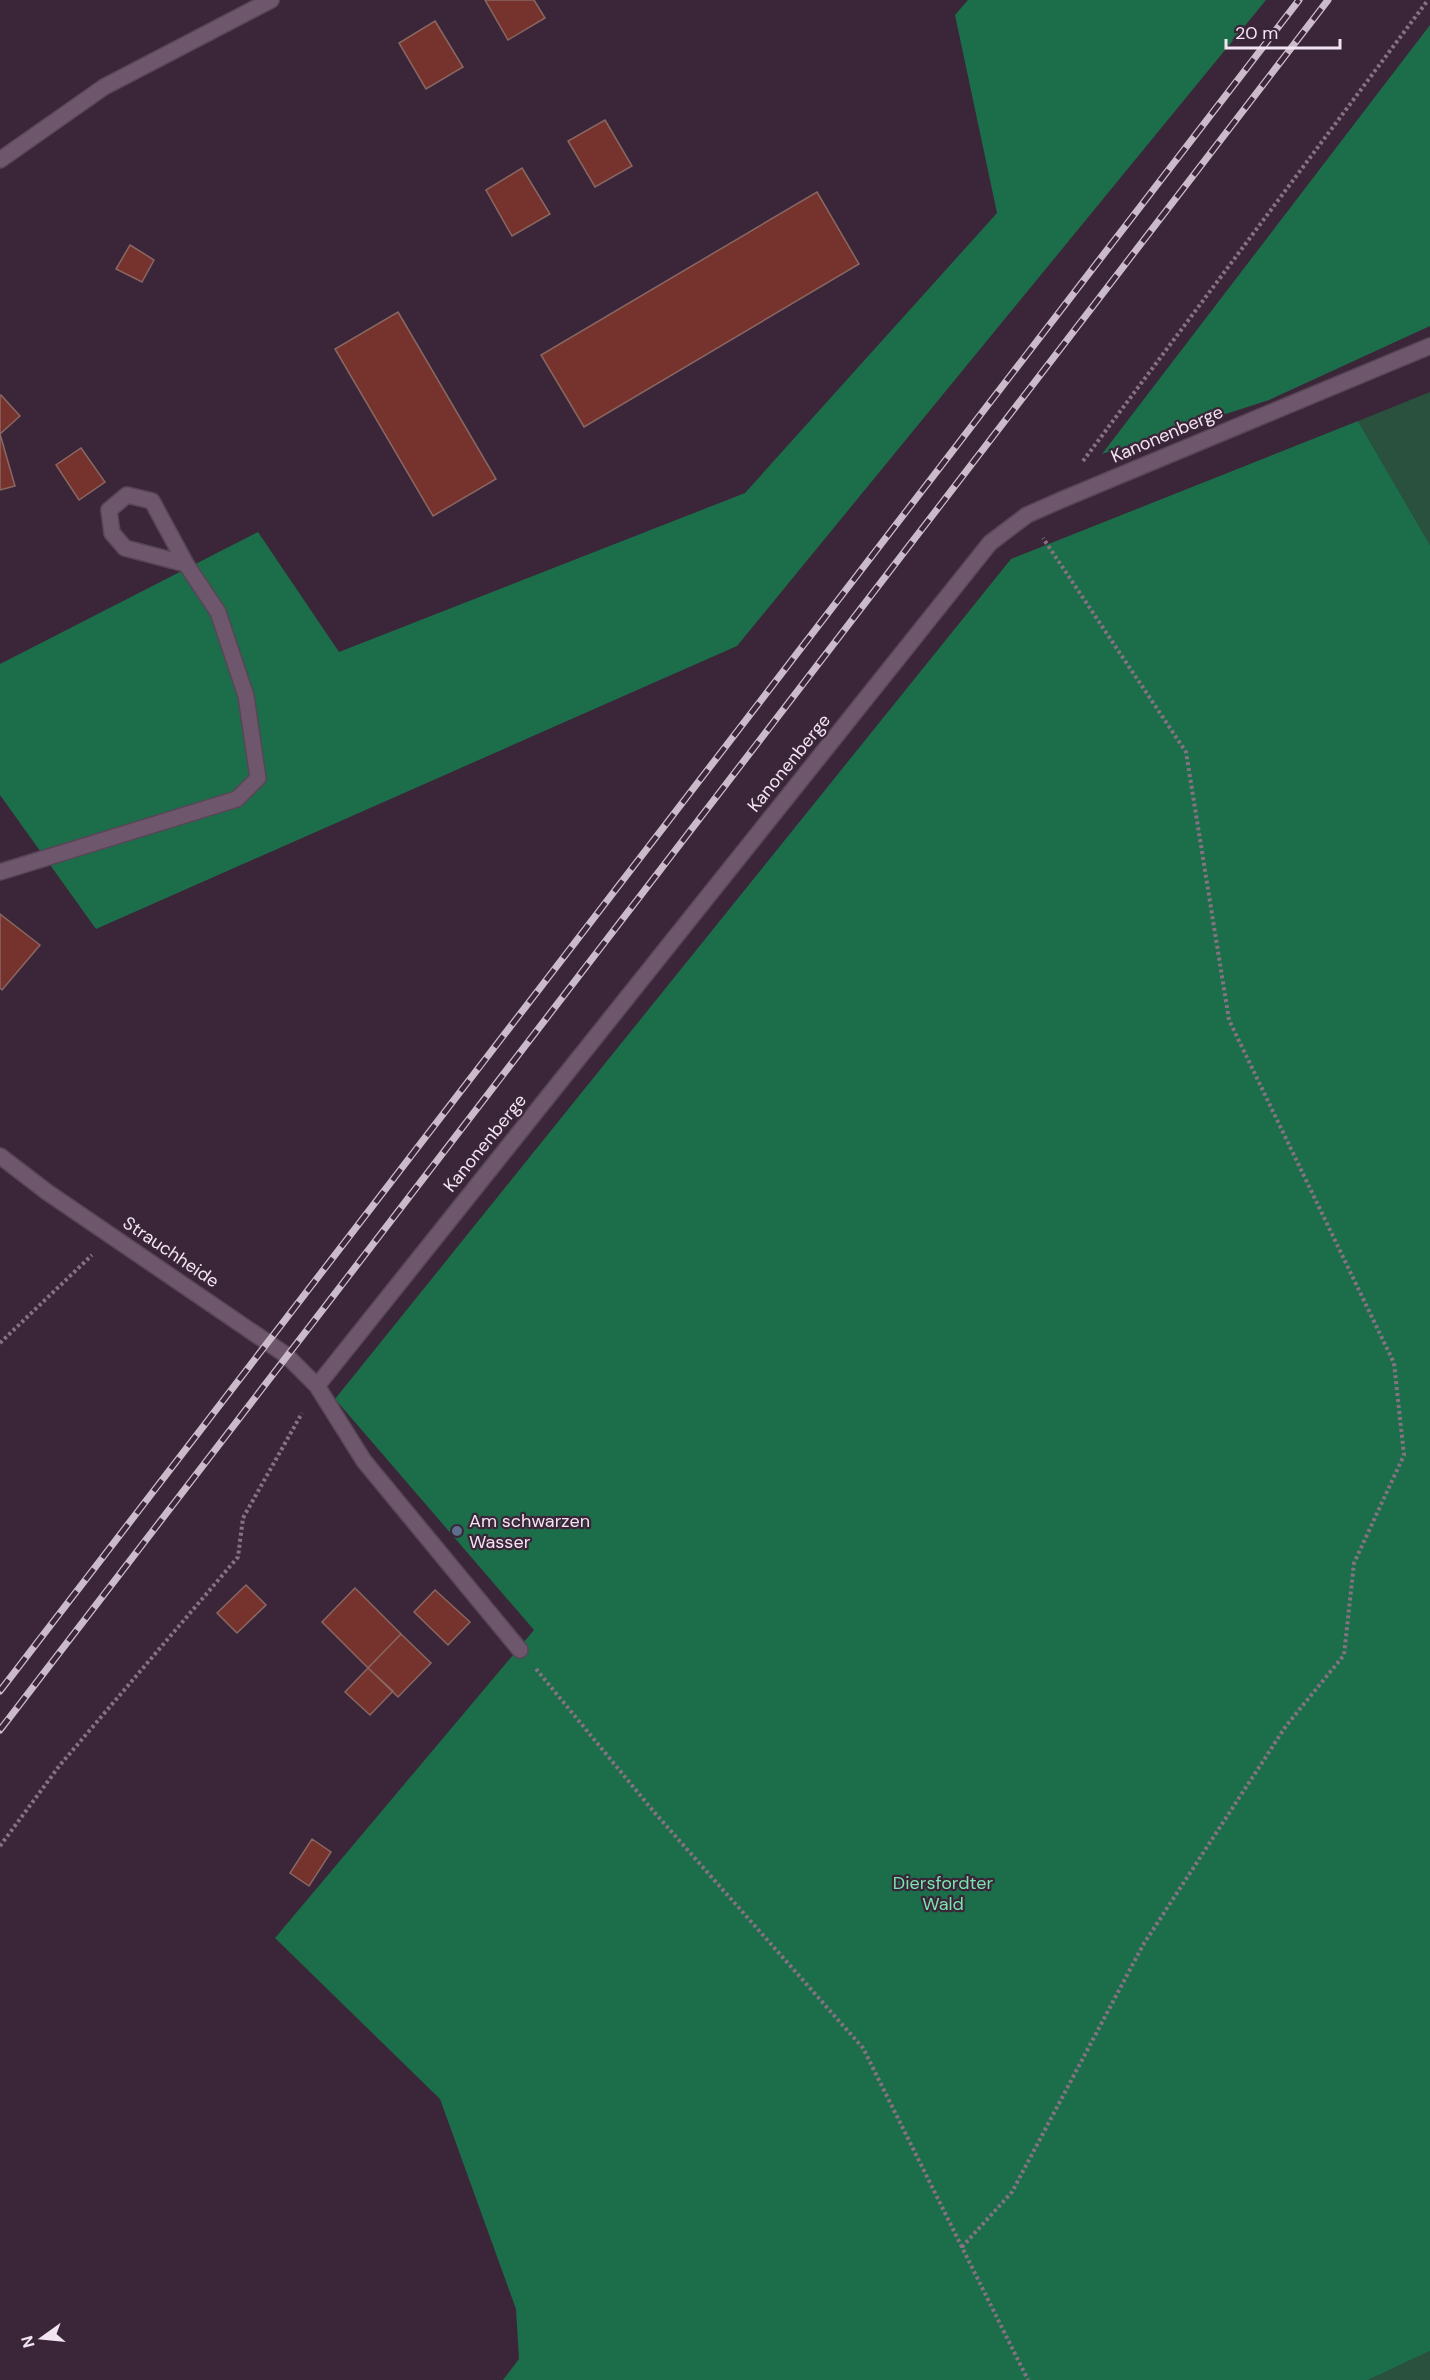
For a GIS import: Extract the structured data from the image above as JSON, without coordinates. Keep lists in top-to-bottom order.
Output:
{
  "streets": {
    "street": ["Kanonenberge", "Strauchheide"]
  },
  "crossings": [
    ["Kanonenberge", "Strauchheide"]
  ],
  "parks": ["Diersfordter Wald"],
  "places": ["Am schwarzen Wasser"],
  "scale_bar": "20 m",
  "north": "left"
}
